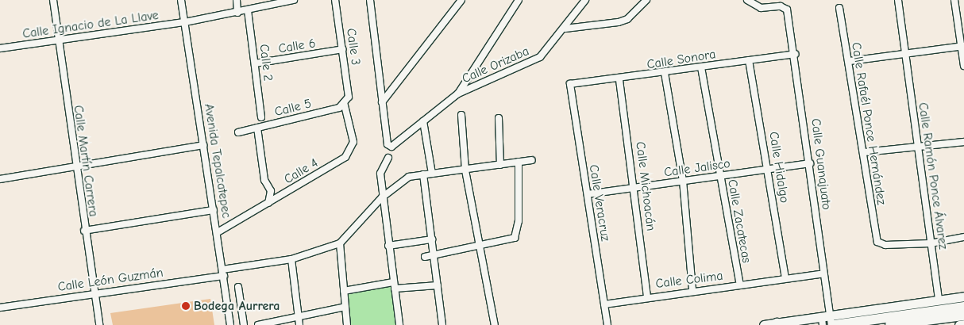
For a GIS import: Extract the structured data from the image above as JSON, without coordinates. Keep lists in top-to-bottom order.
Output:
{
  "streets": {
    "street": [
      "Calle Ignacio de La Llave",
      "Calle 6",
      "Calle 3",
      "Calle Sonora",
      "Calle 2",
      "Calle Orizaba",
      "Calle 5",
      "Calle Rafaél Ponce Hernández",
      "Calle Martín Carrera",
      "Avenida Tepalcatepec",
      "Calle Guanajuato",
      "Calle Hidalgo",
      "Calle Jalisco",
      "Calle 4",
      "Calle Ramón Ponce Álvarez",
      "Calle Michoacán",
      "Calle Veracruz",
      "Calle Zacatecas",
      "Calle León Guzmán",
      "Calle Colima"
    ]
  },
  "crossings": [
    ["Calle Ignacio de La Llave", "Calle 2"],
    ["Calle Ignacio de La Llave", "Calle Martín Carrera"],
    ["Calle Ignacio de La Llave", "Avenida Tepalcatepec"],
    ["Calle 6", "Calle 3"],
    ["Calle 6", "Calle 2"],
    ["Calle 3", "Calle 5"],
    ["Calle Sonora", "Calle Guanajuato"],
    ["Calle Sonora", "Calle Hidalgo"],
    ["Calle Sonora", "Calle Michoacán"],
    ["Calle Sonora", "Calle Veracruz"],
    ["Calle Sonora", "Calle Zacatecas"],
    ["Calle 5", "Calle 4"],
    ["Calle Rafaél Ponce Hernández", "Calle Ramón Ponce Álvarez"],
    ["Calle Martín Carrera", "Calle León Guzmán"],
    ["Avenida Tepalcatepec", "Calle 4"],
    ["Avenida Tepalcatepec", "Calle León Guzmán"],
    ["Calle Guanajuato", "Calle Jalisco"],
    ["Calle Guanajuato", "Calle Colima"],
    ["Calle Hidalgo", "Calle Jalisco"],
    ["Calle Hidalgo", "Calle Colima"],
    ["Calle Jalisco", "Calle Michoacán"],
    ["Calle Jalisco", "Calle Veracruz"],
    ["Calle Jalisco", "Calle Zacatecas"],
    ["Calle Michoacán", "Calle Colima"],
    ["Calle Veracruz", "Calle Colima"],
    ["Calle Zacatecas", "Calle Colima"]
  ],
  "places": ["Bodega Aurrera"]
}
